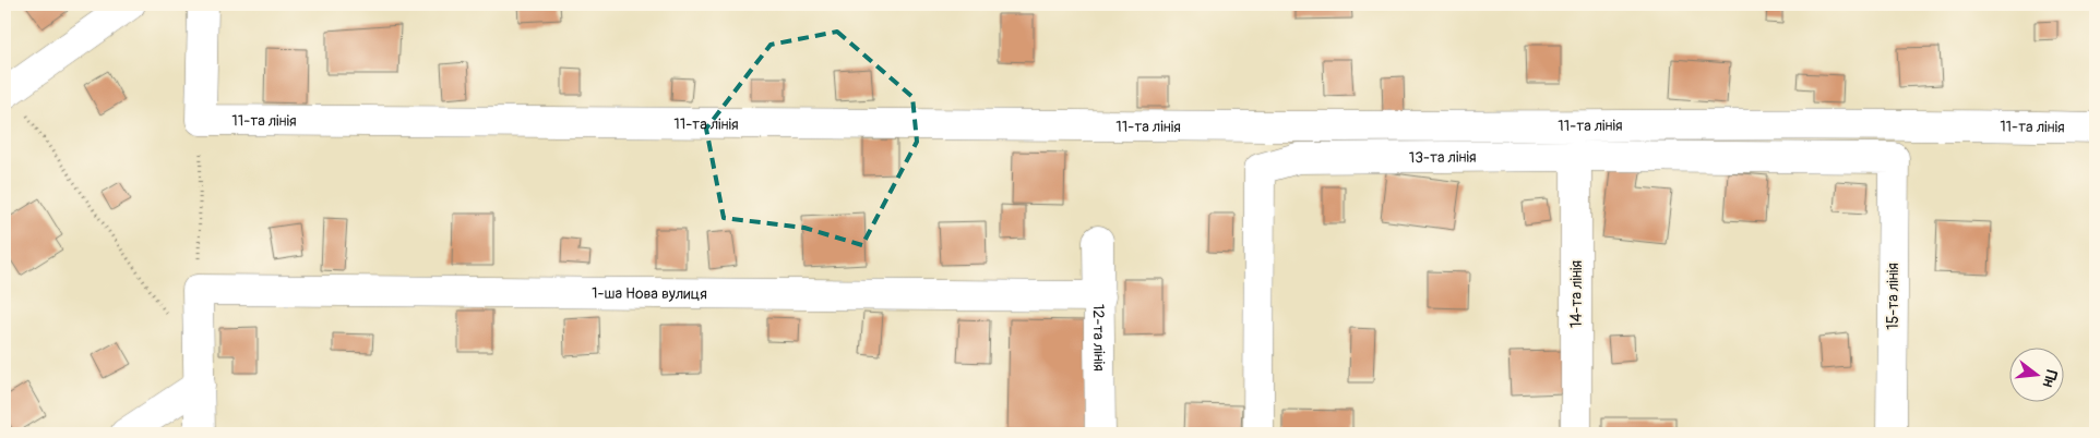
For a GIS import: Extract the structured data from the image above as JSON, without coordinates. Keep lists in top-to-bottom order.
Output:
{
  "streets": {
    "street": [
      "11-та лінія",
      "13-та лінія",
      "1-ша Нова вулиця",
      "14-та лінія",
      "15-та лінія",
      "12-та лінія"
    ]
  },
  "crossings": [
    ["13-та лінія", "14-та лінія"],
    ["13-та лінія", "15-та лінія"],
    ["1-ша Нова вулиця", "12-та лінія"]
  ],
  "north": "right"
}
